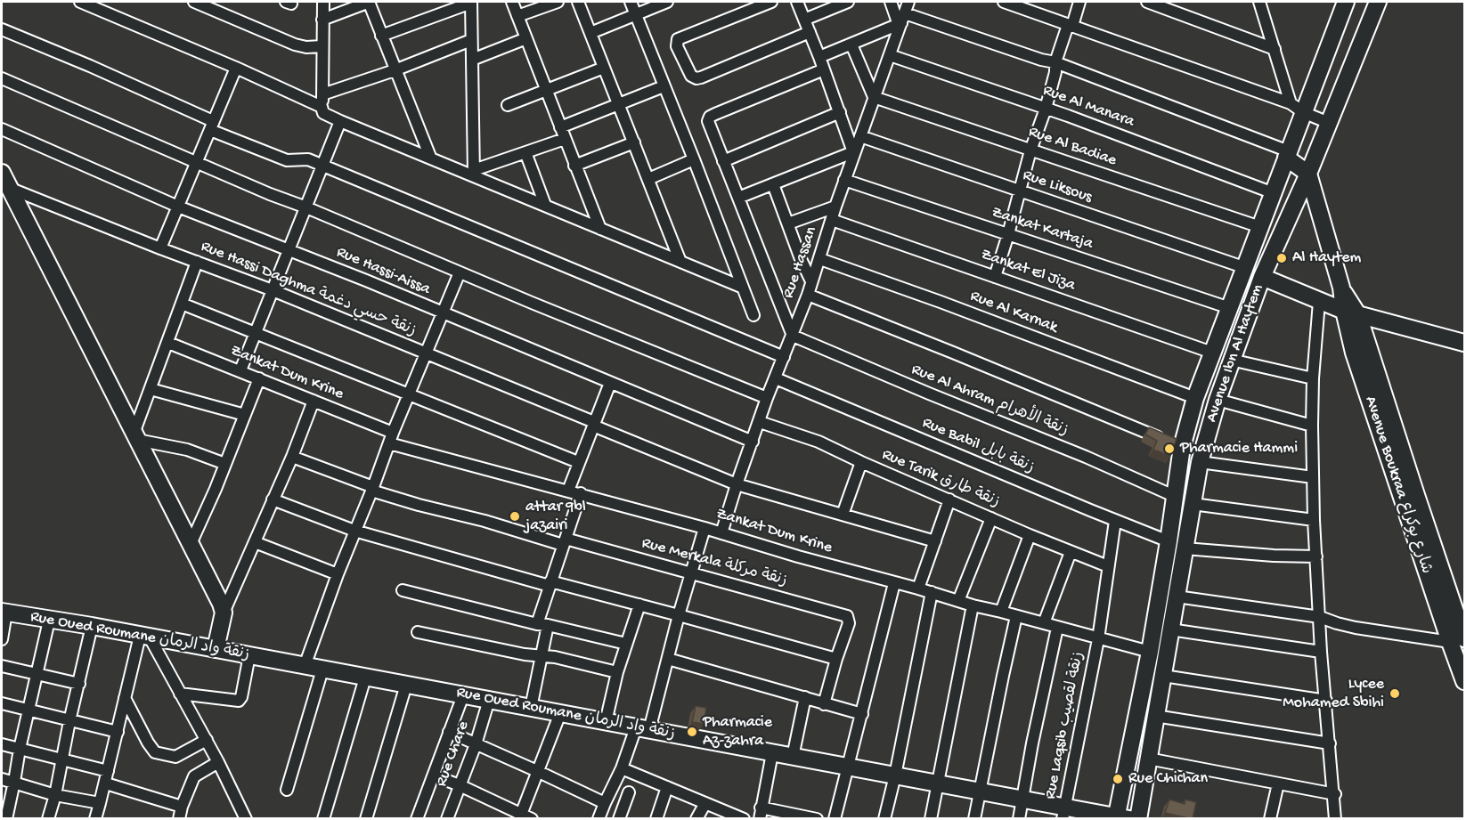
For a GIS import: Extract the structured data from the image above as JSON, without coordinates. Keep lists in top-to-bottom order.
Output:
{
  "streets": {
    "street": [
      "Rue Al Manara",
      "Rue Al Badiae",
      "Rue Liksous",
      "Zankat Kartaja",
      "Rue Hassan",
      "Zankat El Jiza",
      "Rue Hassi-Aissa",
      "Rue Hassi Daghma زنقة حسي دغمة",
      "Rue Al Karnak",
      "Avenue Ibn Al Haytem",
      "Zankat Dum Krine",
      "Rue Al Ahram زنقة الأهرام",
      "Rue Babil زنقة بابل",
      "Rue Tarik زنقة طارق",
      "Avenue Boukraa شارع بوكراع",
      "Rue Merkala زنقة مركلة",
      "Rue Oued Roumane زنقة واد الرمان",
      "Rue Laqsib زنقة لقصيب",
      "Rue Chare"
    ]
  },
  "crossings": [
    ["Rue Al Manara", "Rue Hassan"],
    ["Rue Al Manara", "Avenue Ibn Al Haytem"],
    ["Rue Al Badiae", "Rue Hassan"],
    ["Rue Al Badiae", "Avenue Ibn Al Haytem"],
    ["Rue Liksous", "Rue Hassan"],
    ["Rue Liksous", "Avenue Ibn Al Haytem"],
    ["Zankat Kartaja", "Rue Hassan"],
    ["Zankat Kartaja", "Avenue Ibn Al Haytem"],
    ["Rue Hassan", "Zankat El Jiza"],
    ["Rue Hassan", "Rue Hassi-Aissa"],
    ["Rue Hassan", "Rue Hassi Daghma زنقة حسي دغمة"],
    ["Rue Hassan", "Rue Al Karnak"],
    ["Rue Hassan", "Zankat Dum Krine"],
    ["Rue Hassan", "Rue Al Ahram زنقة الأهرام"],
    ["Rue Hassan", "Rue Babil زنقة بابل"],
    ["Rue Hassan", "Rue Tarik زنقة طارق"],
    ["Zankat El Jiza", "Avenue Ibn Al Haytem"],
    ["Rue Al Karnak", "Avenue Ibn Al Haytem"],
    ["Avenue Ibn Al Haytem", "Zankat Dum Krine"],
    ["Avenue Ibn Al Haytem", "Rue Al Ahram زنقة الأهرام"],
    ["Avenue Ibn Al Haytem", "Rue Babil زنقة بابل"],
    ["Avenue Ibn Al Haytem", "Avenue Boukraa شارع بوكراع"],
    ["Avenue Ibn Al Haytem", "Rue Oued Roumane زنقة واد الرمان"],
    ["Zankat Dum Krine", "Rue Laqsib زنقة لقصيب"],
    ["Rue Babil زنقة بابل", "Rue Laqsib زنقة لقصيب"],
    ["Rue Tarik زنقة طارق", "Rue Laqsib زنقة لقصيب"],
    ["Rue Oued Roumane زنقة واد الرمان", "Rue Laqsib زنقة لقصيب"],
    ["Rue Oued Roumane زنقة واد الرمان", "Rue Chare"]
  ],
  "places": [
    "Al Haytem",
    "Pharmacie Hammi",
    "attar 9bl jazairi",
    "Lycee Mohamed Sbihi",
    "Pharmacie Az-zahra",
    "Rue Chichan"
  ]
}
